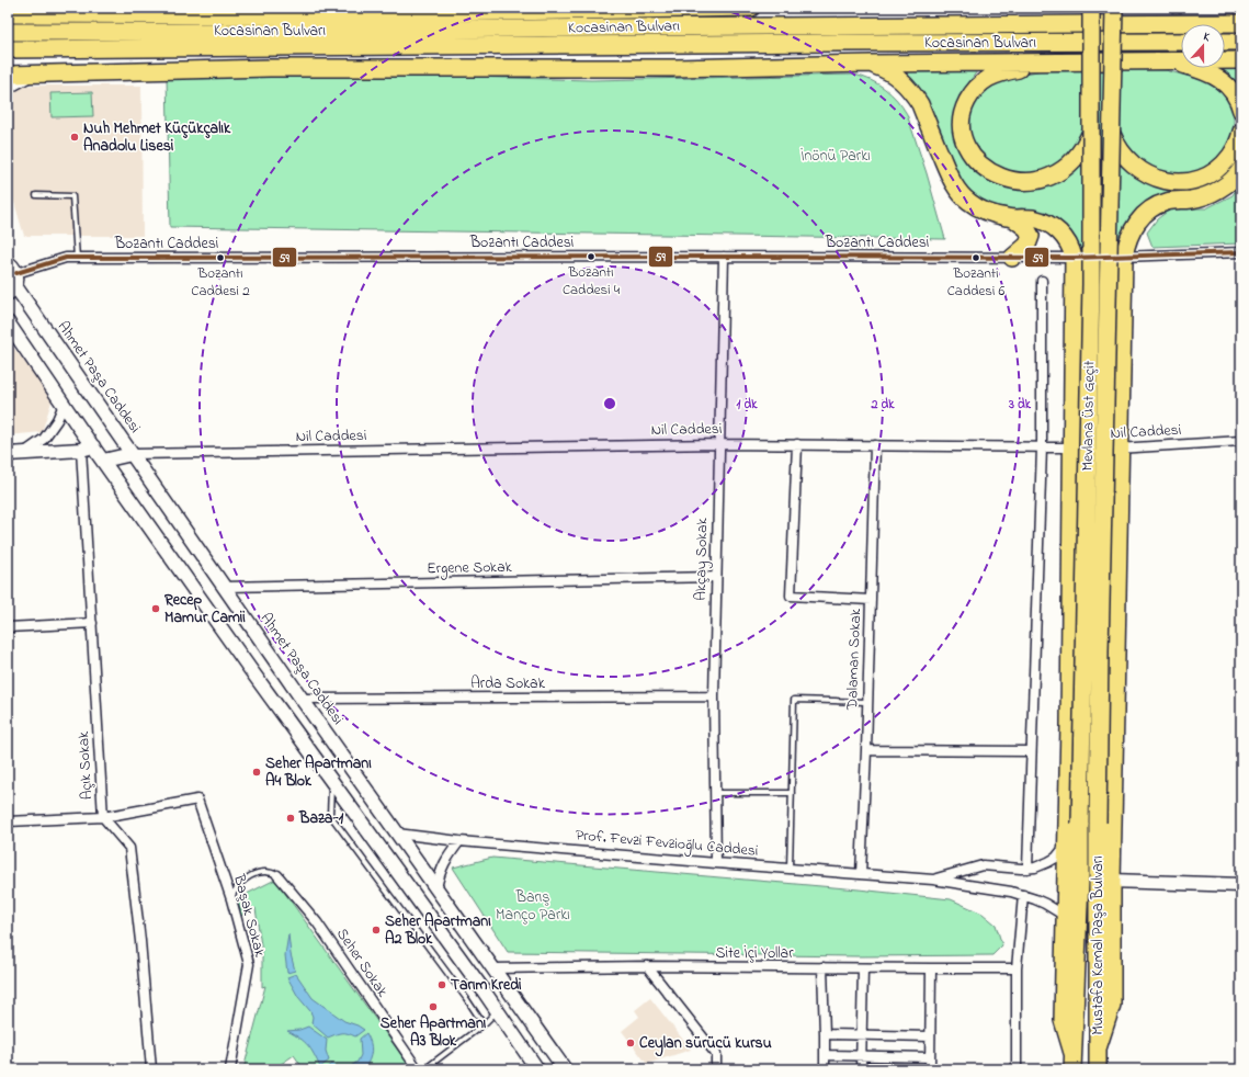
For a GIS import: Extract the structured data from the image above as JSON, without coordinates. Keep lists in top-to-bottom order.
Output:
{
  "streets": {
    "highway": ["Kocasinan Bulvarı", "Mevlana Üst Geçit", "Mustafa Kemal Paşa Bulvarı"],
    "street": [
      "Bozantı Caddesi",
      "Ahmet Paşa Caddesi",
      "Nil Caddesi",
      "Akçay Sokak",
      "Ergene Sokak",
      "Dalaman Sokak",
      "Arda Sokak",
      "Açık Sokak",
      "Prof. Fevzi Fevzioğlu Caddesi",
      "Başak Sokak",
      "Site İçi Yollar",
      "Seher Sokak"
    ]
  },
  "crossings": [
    ["Bozantı Caddesi", "Ahmet Paşa Caddesi"],
    ["Bozantı Caddesi", "Akçay Sokak"],
    ["Ahmet Paşa Caddesi", "Nil Caddesi"],
    ["Ahmet Paşa Caddesi", "Ergene Sokak"],
    ["Ahmet Paşa Caddesi", "Arda Sokak"],
    ["Ahmet Paşa Caddesi", "Prof. Fevzi Fevzioğlu Caddesi"],
    ["Ahmet Paşa Caddesi", "Site İçi Yollar"],
    ["Mevlana Üst Geçit", "Mustafa Kemal Paşa Bulvarı"],
    ["Nil Caddesi", "Akçay Sokak"],
    ["Nil Caddesi", "Dalaman Sokak"],
    ["Akçay Sokak", "Ergene Sokak"],
    ["Akçay Sokak", "Arda Sokak"],
    ["Akçay Sokak", "Prof. Fevzi Fevzioğlu Caddesi"],
    ["Dalaman Sokak", "Prof. Fevzi Fevzioğlu Caddesi"],
    ["Açık Sokak", "Başak Sokak"]
  ],
  "parks": ["İnönü Parkı", "Barış Manço Parkı"],
  "places": [
    "Nuh Mehmet Küçükçalık Anadolu Lisesi",
    "Bozantı Caddesi 4",
    "Bozantı Caddesi 2",
    "Bozantı Caddesi 6",
    "Recep Mamur Camii",
    "Seher Apartmanı A4 Blok",
    "Baza-1",
    "Seher Apartmanı A2 Blok",
    "Tarım Kredi",
    "Seher Apartmanı A3 Blok",
    "Ceylan sürücü kursu"
  ],
  "lines": ["transit line 59"],
  "north": "top",
  "rings": ["1 dk", "2 dk", "3 dk"]
}
